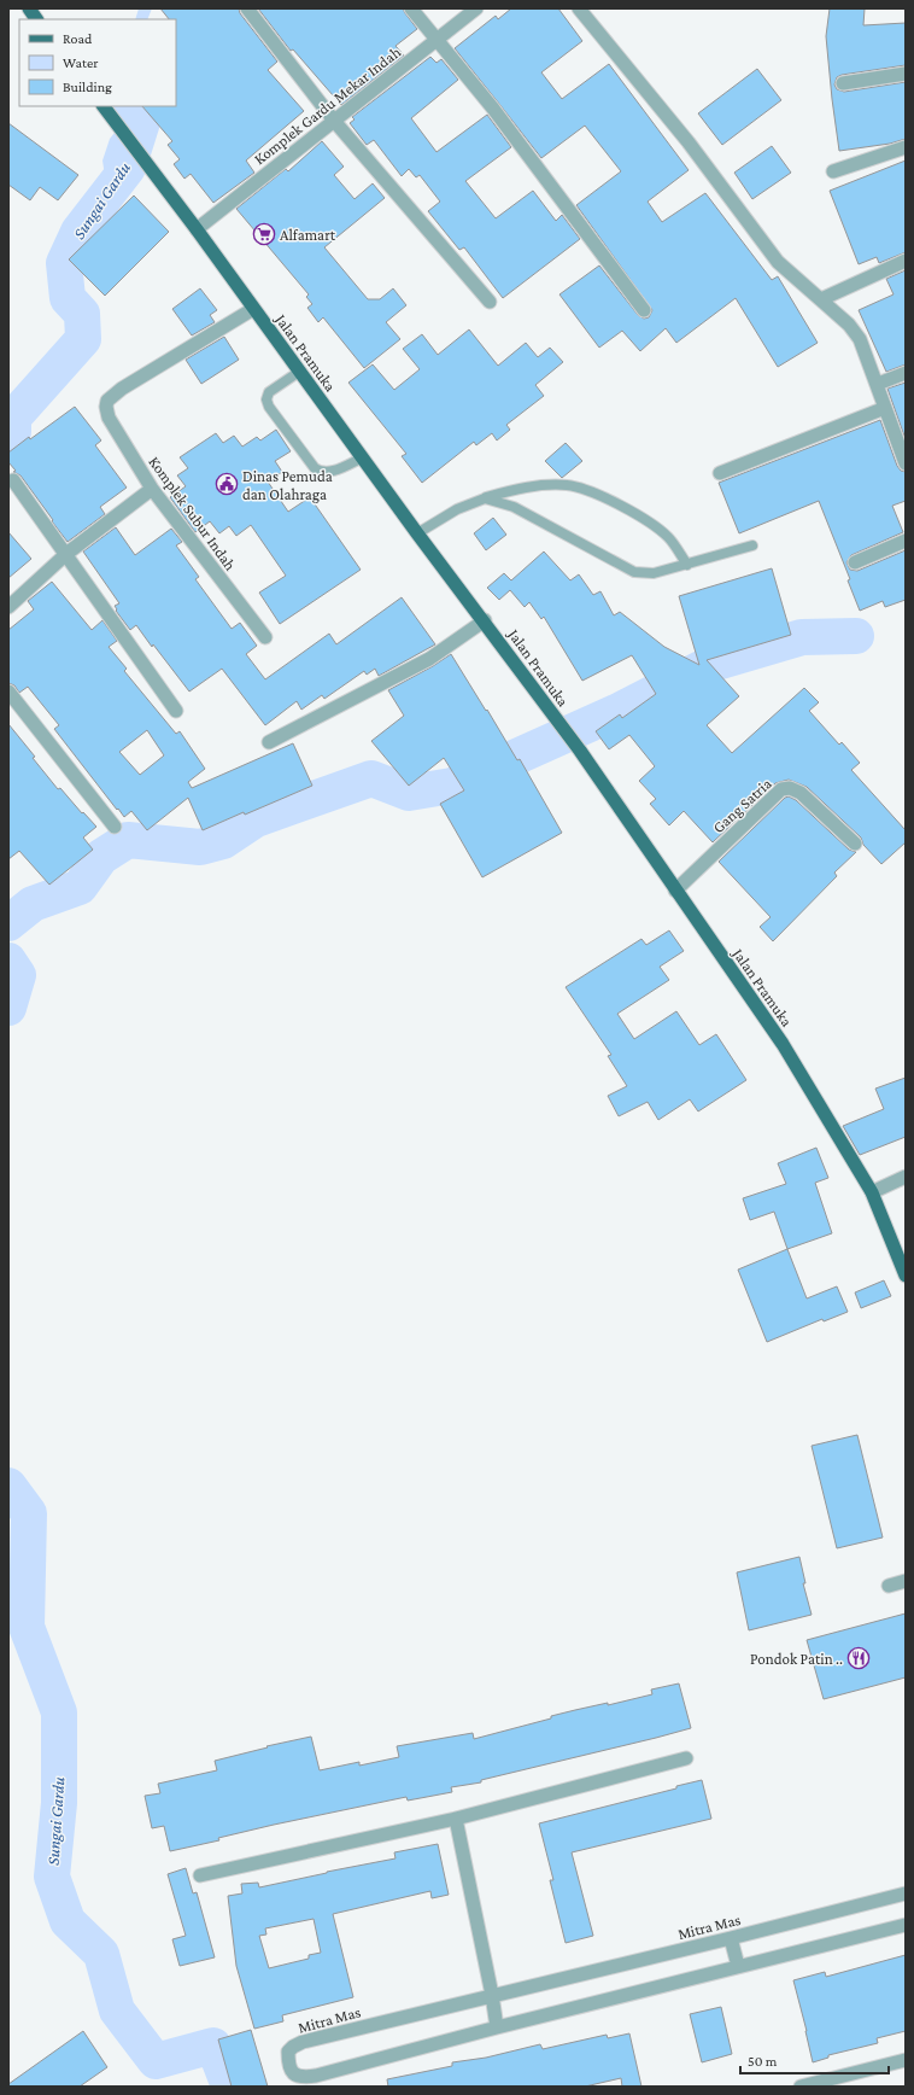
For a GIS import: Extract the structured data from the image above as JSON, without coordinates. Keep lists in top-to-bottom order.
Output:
{
  "streets": {
    "main road": ["Jalan Pramuka"],
    "street": [
      "Komplek Gardu Mekar Indah",
      "Komplek Subur Indah",
      "Gang Satria",
      "Mitra Mas"
    ]
  },
  "crossings": [
    ["Komplek Gardu Mekar Indah", "Jalan Pramuka"],
    ["Jalan Pramuka", "Komplek Subur Indah"],
    ["Jalan Pramuka", "Gang Satria"]
  ],
  "water": ["Sungai Gardu"],
  "places": {
    "supermarket": ["Alfamart"],
    "public building": ["Dinas Pemuda dan Olahraga"],
    "restaurant": ["Pondok Patin .."]
  },
  "legend": ["Road", "Water", "Building"],
  "scale_bar": "50 m"
}
